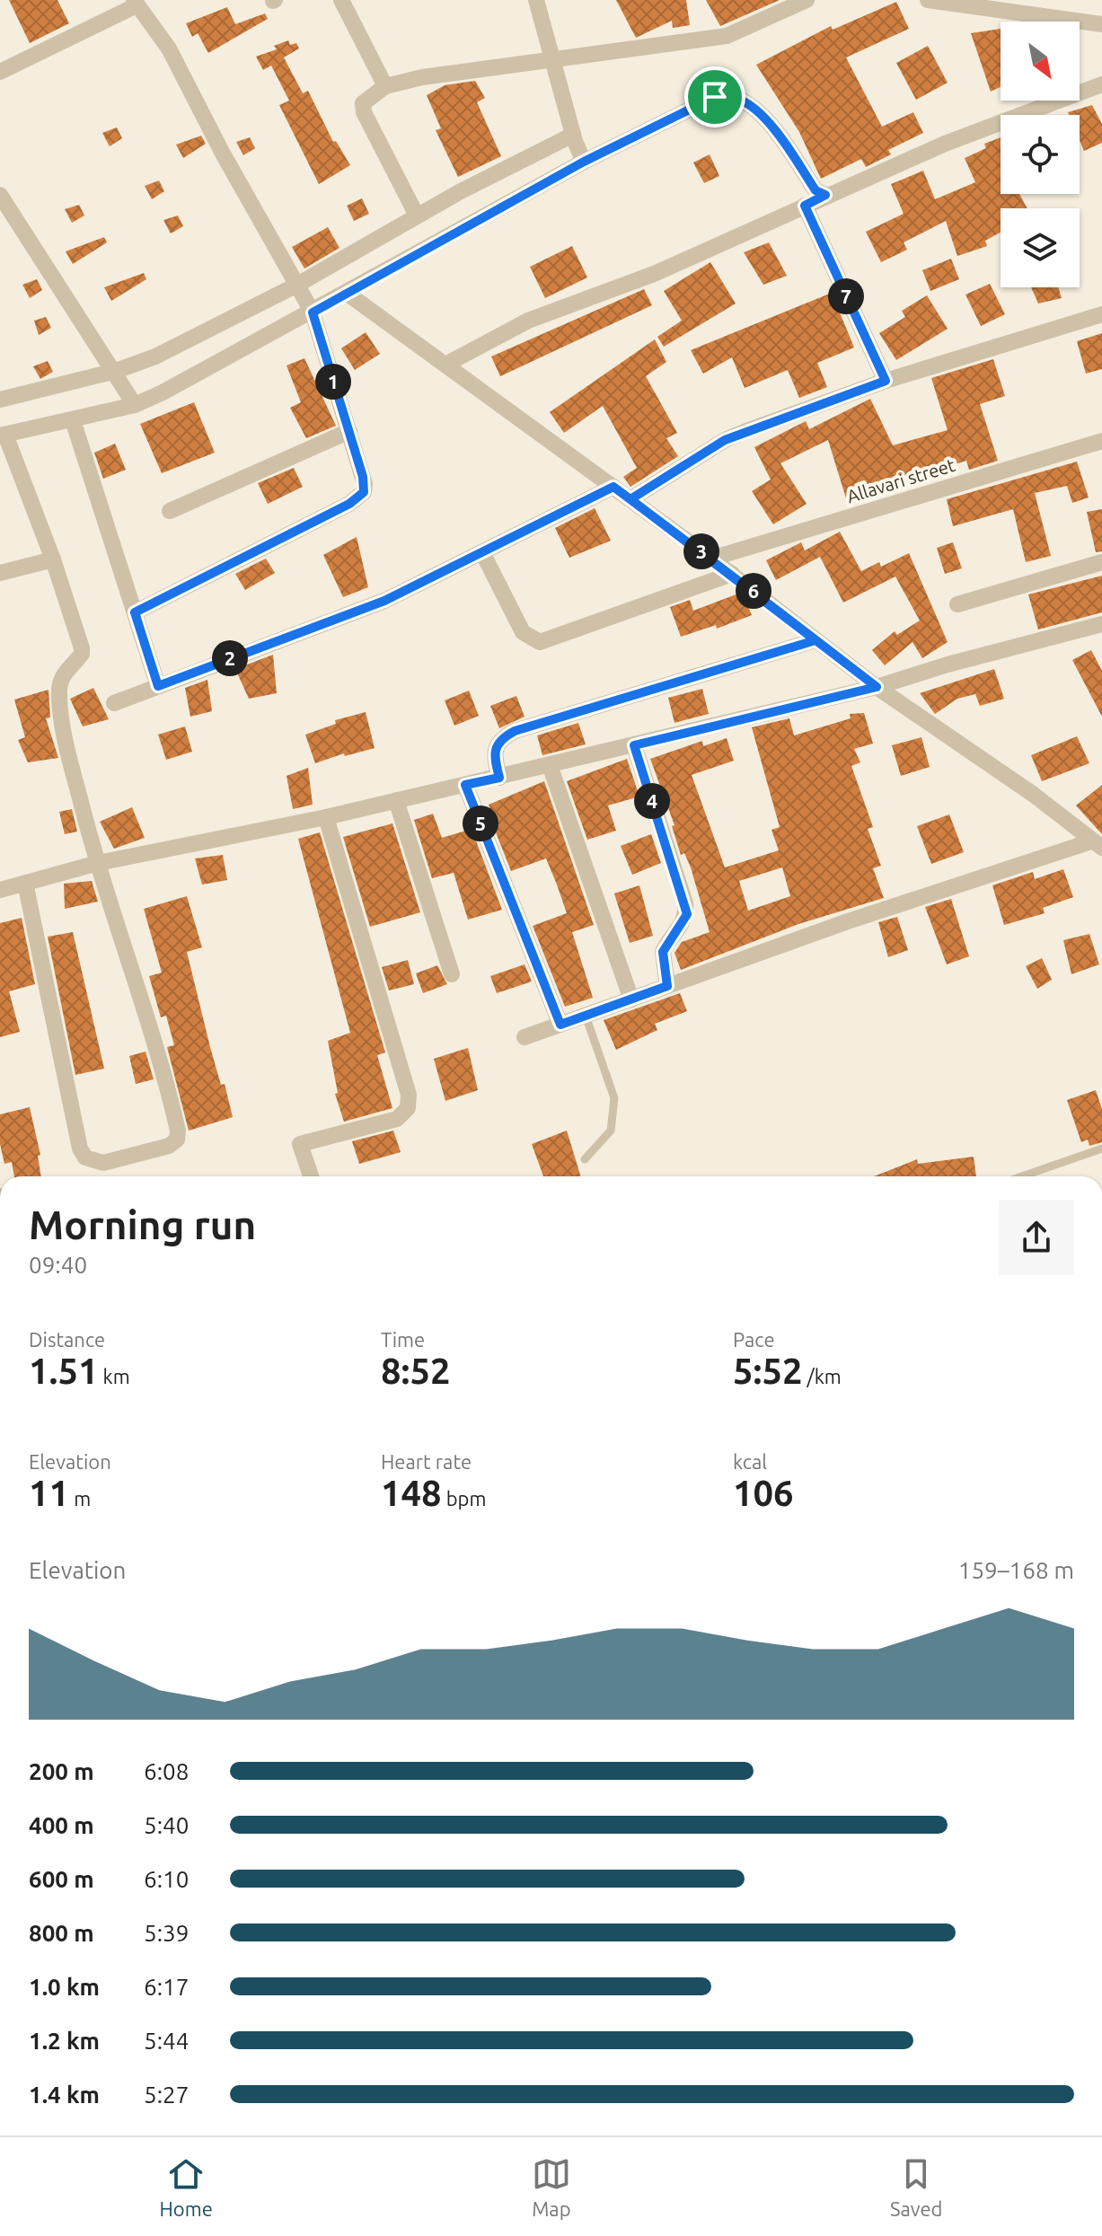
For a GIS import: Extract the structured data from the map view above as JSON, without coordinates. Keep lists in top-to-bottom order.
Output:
{
  "streets": {
    "street": ["Allavari street"]
  },
  "north": "bottom right",
  "page": {
    "pins": [
      "7",
      "1",
      "3",
      "6",
      "2",
      "4",
      "5"
    ],
    "heading": ["Morning run", "09:40"],
    "stats": [
      ["Distance", "1.51 km"],
      ["Time", "8:52"],
      ["Pace", "5:52 /km"],
      ["Elevation", "11 m"],
      ["Heart rate", "148 bpm"],
      ["kcal", "106"]
    ],
    "chart": ["Elevation", "159–168 m"],
    "list": [
      {
        "name": "200 m",
        "note": "6:08"
      },
      {
        "name": "400 m",
        "note": "5:40"
      },
      {
        "name": "600 m",
        "note": "6:10"
      },
      {
        "name": "800 m",
        "note": "5:39"
      },
      {
        "name": "1.0 km",
        "note": "6:17"
      },
      {
        "name": "1.2 km",
        "note": "5:44"
      },
      {
        "name": "1.4 km",
        "note": "5:27"
      }
    ],
    "tabs": ["Home", "Map", "Saved"]
  }
}
